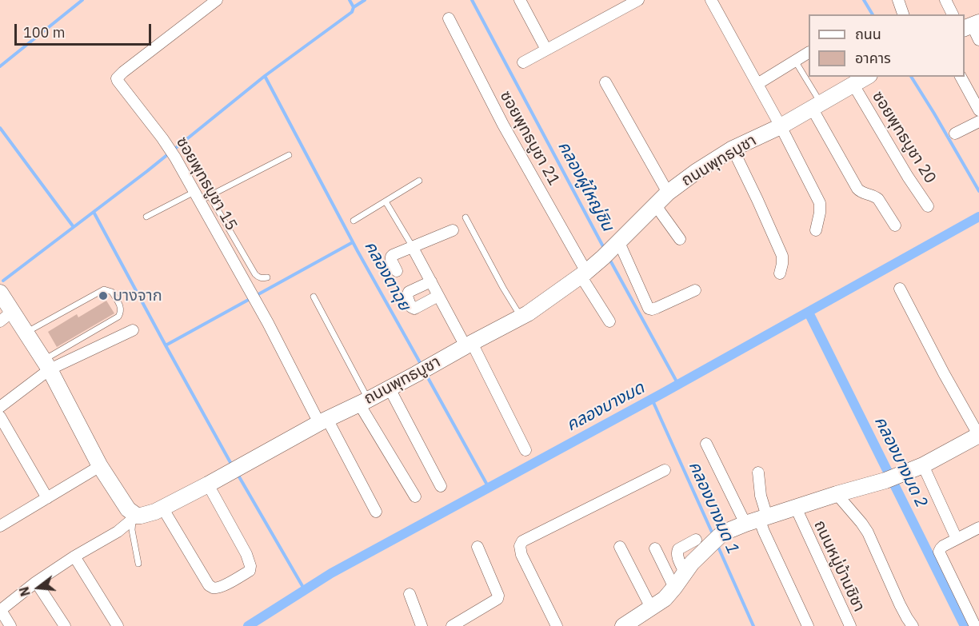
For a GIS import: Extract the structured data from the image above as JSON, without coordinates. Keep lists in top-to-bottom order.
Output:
{
  "streets": {
    "main road": ["ถนนพุทธบูชา"],
    "street": [
      "ซอยพุทธบูชา 20",
      "ซอยพุทธบูชา 21",
      "ซอยพุทธบูชา 15",
      "ถนนหมู่บ้านชิชา"
    ]
  },
  "crossings": [
    ["ซอยพุทธบูชา 20", "ถนนพุทธบูชา"],
    ["ซอยพุทธบูชา 21", "ถนนพุทธบูชา"],
    ["ถนนพุทธบูชา", "ซอยพุทธบูชา 15"]
  ],
  "water": [
    "คลองผู้ใหญ่ชิน",
    "คลองตาฉุย",
    "คลองบางมด",
    "คลองบางมด 2",
    "คลองบางมด 1"
  ],
  "places": ["บางจาก"],
  "legend": ["ถนน", "อาคาร"],
  "scale_bar": "100 m",
  "north": "left"
}
